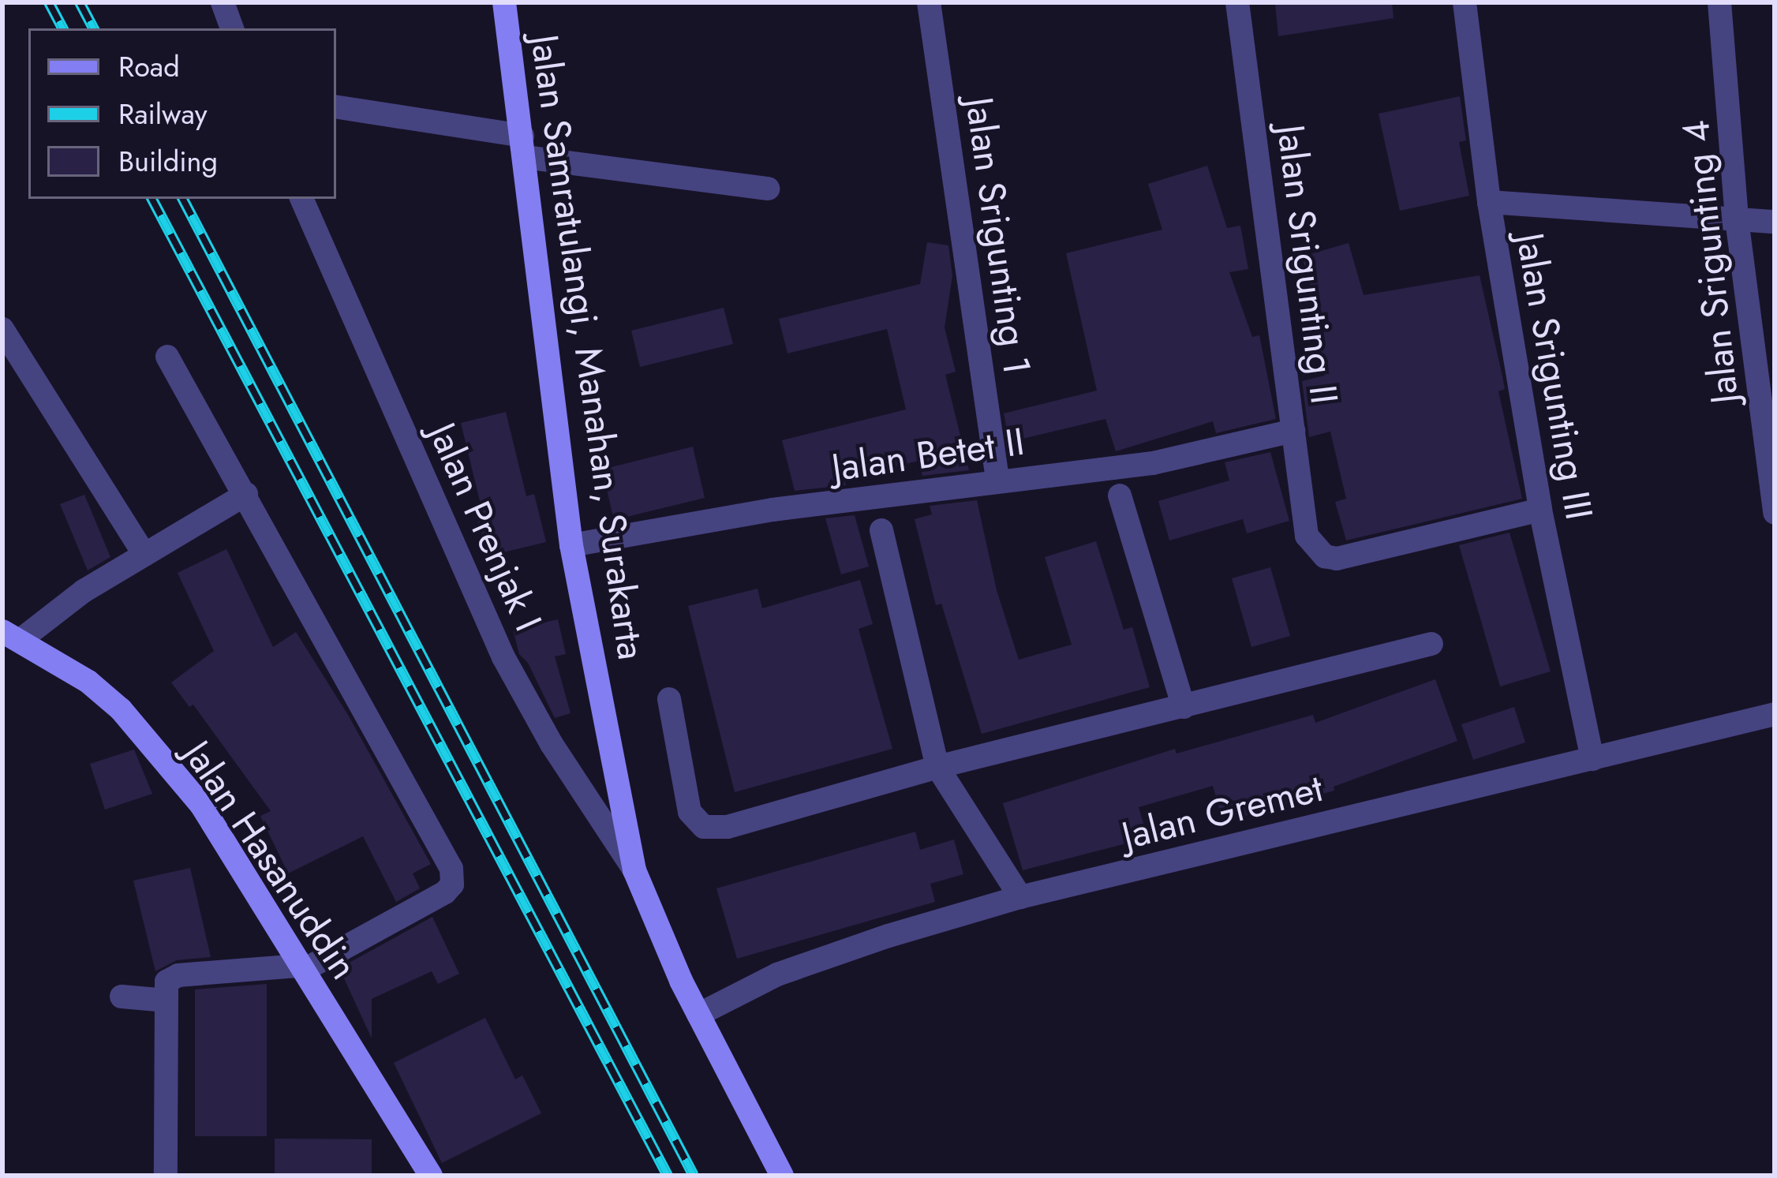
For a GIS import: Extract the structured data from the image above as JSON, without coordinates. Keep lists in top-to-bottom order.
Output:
{
  "streets": {
    "main road": ["Jalan Samratulangi, Manahan, Surakarta", "Jalan Hasanuddin"],
    "street": [
      "Jalan Srigunting 1",
      "Jalan Srigunting 4",
      "Jalan Srigunting II",
      "Jalan Srigunting III",
      "Jalan Betet II",
      "Jalan Prenjak I",
      "Jalan Gremet"
    ]
  },
  "crossings": [
    ["Jalan Srigunting 1", "Jalan Betet II"],
    ["Jalan Srigunting II", "Jalan Srigunting III"],
    ["Jalan Srigunting II", "Jalan Betet II"],
    ["Jalan Samratulangi, Manahan, Surakarta", "Jalan Betet II"],
    ["Jalan Samratulangi, Manahan, Surakarta", "Jalan Prenjak I"],
    ["Jalan Samratulangi, Manahan, Surakarta", "Jalan Gremet"],
    ["Jalan Srigunting III", "Jalan Gremet"]
  ],
  "legend": ["Road", "Railway", "Building"]
}
